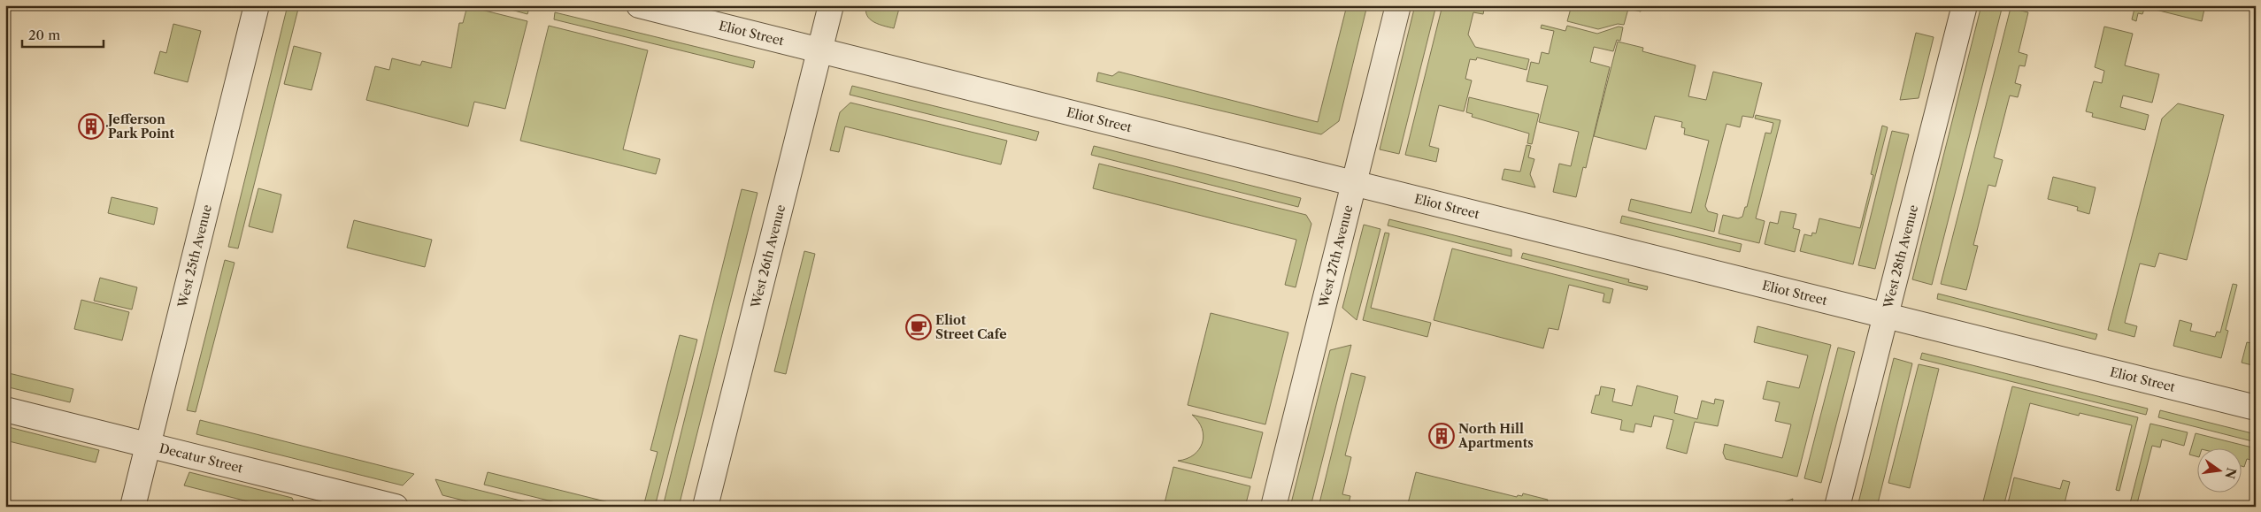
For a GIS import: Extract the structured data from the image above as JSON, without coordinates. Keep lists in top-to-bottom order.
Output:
{
  "streets": {
    "street": [
      "Eliot Street",
      "West 25th Avenue",
      "West 26th Avenue",
      "West 27th Avenue",
      "West 28th Avenue",
      "Decatur Street"
    ]
  },
  "crossings": [
    ["Eliot Street", "West 26th Avenue"],
    ["Eliot Street", "West 27th Avenue"],
    ["Eliot Street", "West 28th Avenue"],
    ["West 25th Avenue", "Decatur Street"]
  ],
  "places": {
    "building": ["Jefferson Park Point", "North Hill Apartments"],
    "cafe": ["Eliot Street Cafe"]
  },
  "scale_bar": "20 m",
  "north": "right"
}
